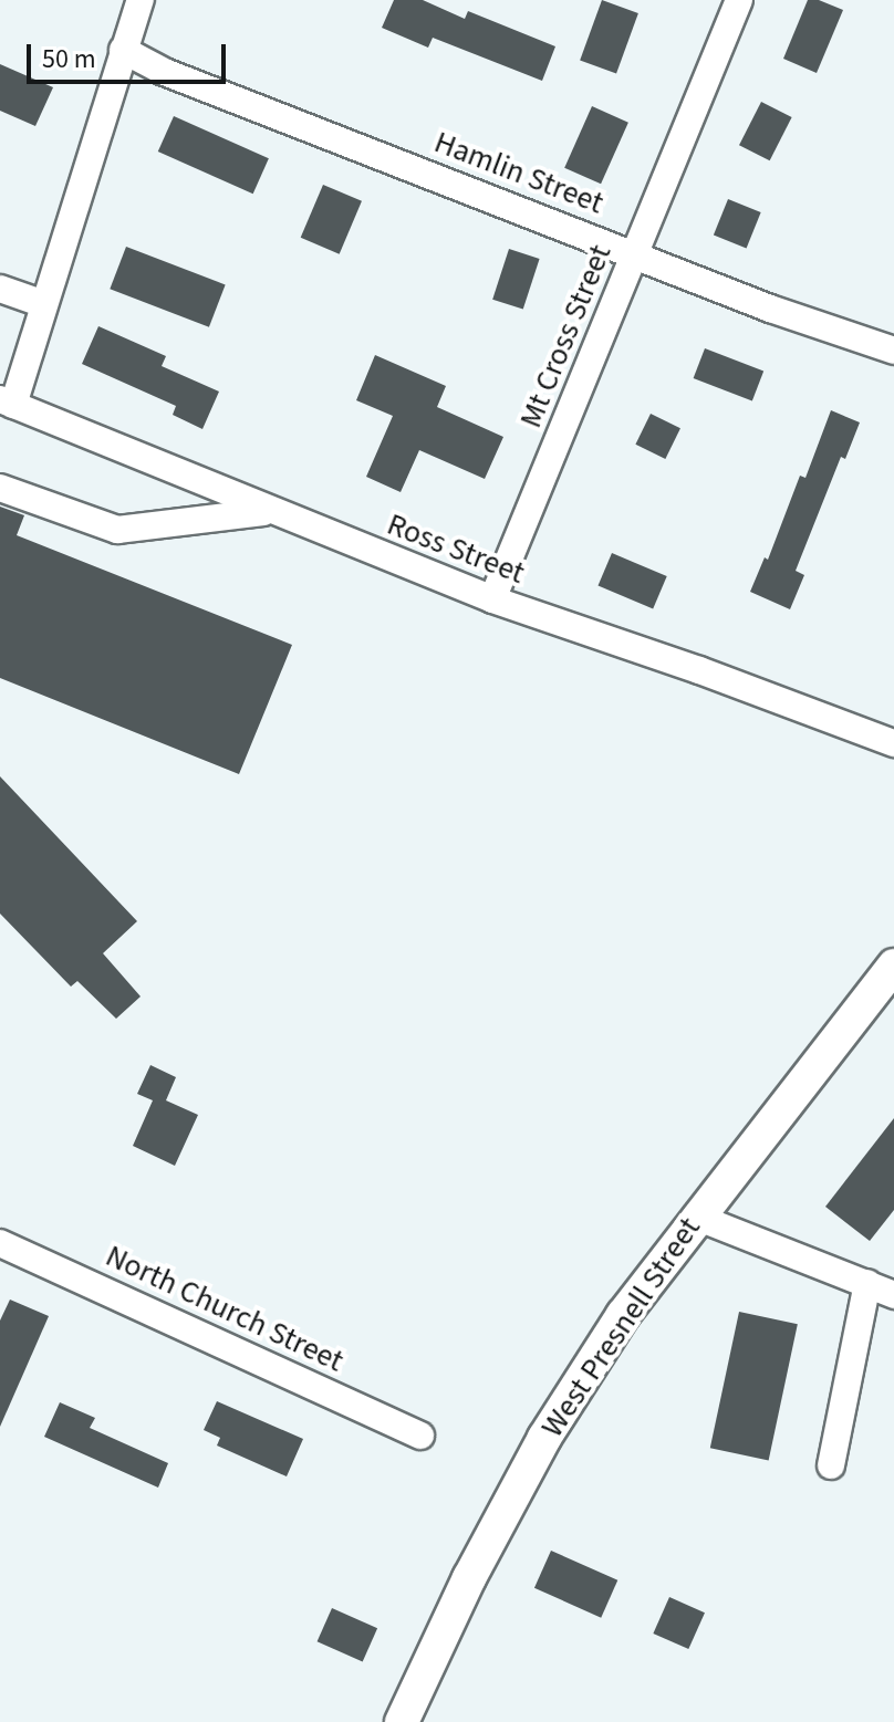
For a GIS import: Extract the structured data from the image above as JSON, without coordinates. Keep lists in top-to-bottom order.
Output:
{
  "streets": {
    "main road": ["West Presnell Street"],
    "street": [
      "Hamlin Street",
      "Mt Cross Street",
      "Ross Street",
      "North Church Street"
    ]
  },
  "crossings": [
    ["Hamlin Street", "Mt Cross Street"],
    ["Mt Cross Street", "Ross Street"]
  ],
  "scale_bar": "50 m"
}
